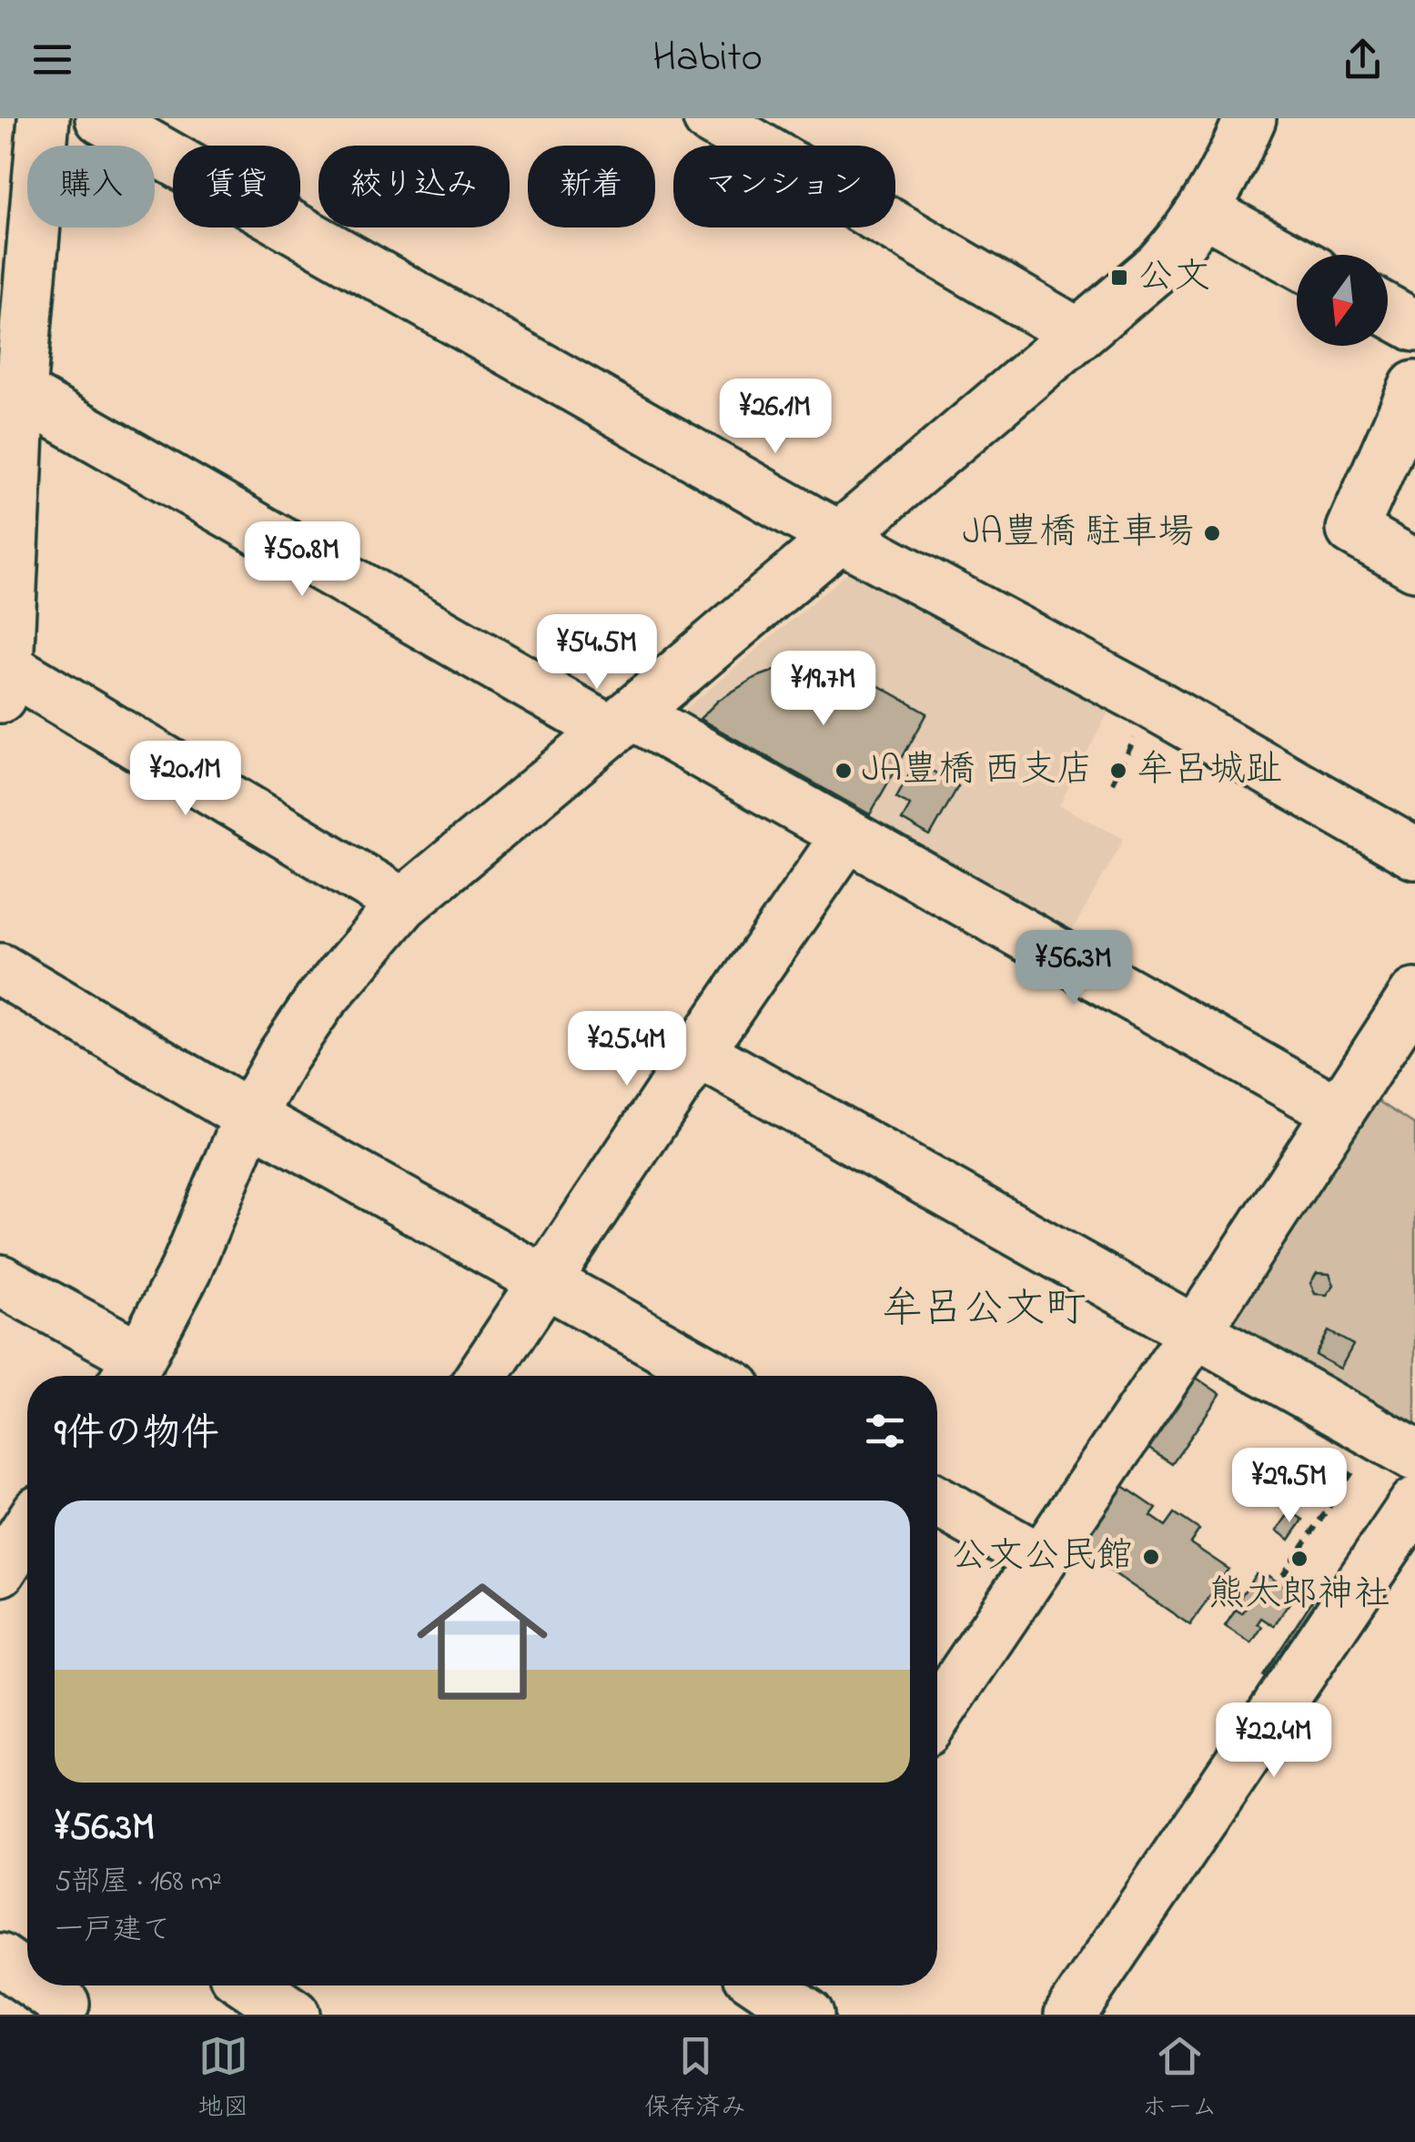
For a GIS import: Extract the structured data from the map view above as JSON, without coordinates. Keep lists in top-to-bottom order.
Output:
{
  "districts": ["牟呂公文町"],
  "places": {
    "transit": ["公文"],
    "other": [
      "JA豊橋 駐車場",
      "JA豊橋 西支店",
      "牟呂城趾",
      "公文公民館",
      "熊太郎神社"
    ]
  },
  "north": "bottom",
  "page": {
    "header": "Habito",
    "chip": [
      "購入",
      "賃貸",
      "絞り込み",
      "新着",
      "マンション"
    ],
    "price": [
      "¥26.1M",
      "¥50.8M",
      "¥54.5M",
      "¥19.7M",
      "¥20.1M",
      "¥56.3M",
      "¥25.4M",
      "¥29.5M",
      "¥22.4M"
    ],
    "heading": "9件の物件",
    "list": [
      {
        "name": "¥56.3M",
        "note": "5部屋 · 168 m² · 一戸建て"
      }
    ],
    "tabs": ["地図", "保存済み", "ホーム"]
  }
}
